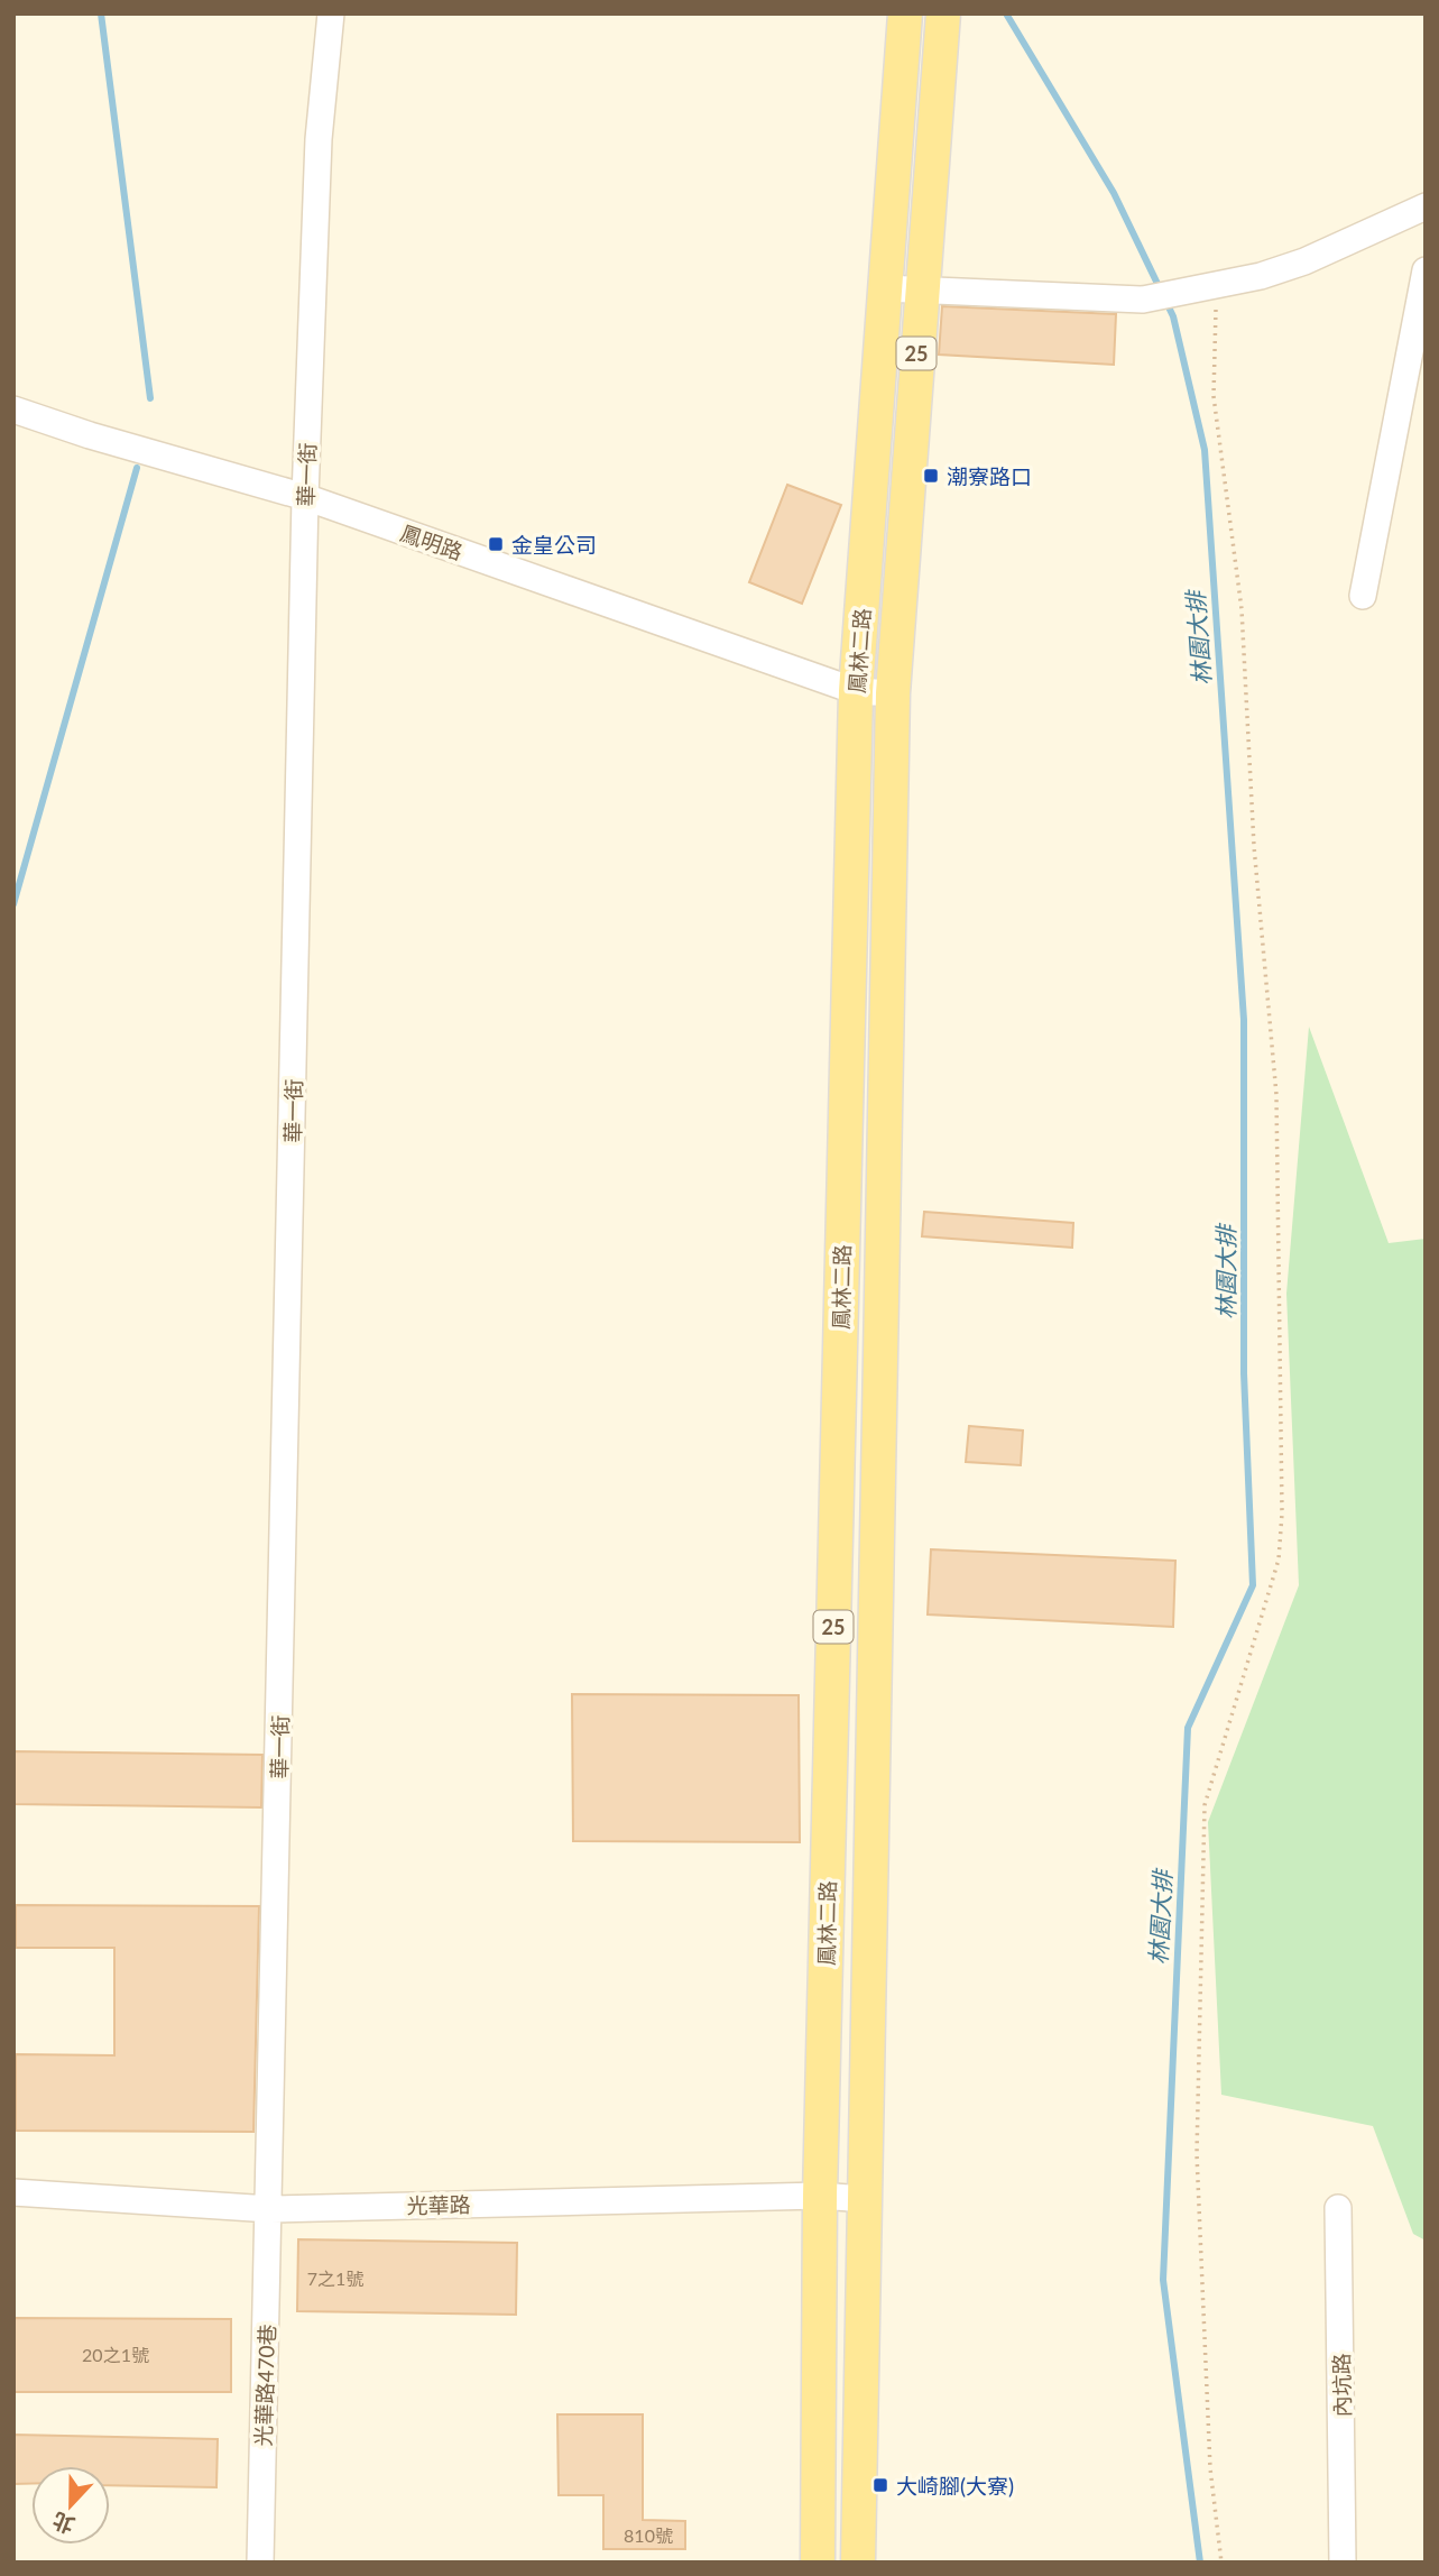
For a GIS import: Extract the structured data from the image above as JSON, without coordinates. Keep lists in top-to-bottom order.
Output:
{
  "streets": {
    "main road": ["25", "鳳林二路"],
    "street": [
      "華一街",
      "鳳明路",
      "光華路",
      "光華路470巷",
      "內坑路"
    ]
  },
  "crossings": [
    ["華一街", "鳳明路"],
    ["華一街", "光華路"],
    ["華一街", "光華路470巷"],
    ["鳳明路", "鳳林二路"],
    ["鳳林二路", "光華路"],
    ["光華路", "光華路470巷"]
  ],
  "water": ["林園大排"],
  "places": {
    "transit": ["潮寮路口", "金皇公司", "大崎腳(大寮)"]
  },
  "house_numbers": ["7之1號", "20之1號", "810號"],
  "north": "bottom"
}
